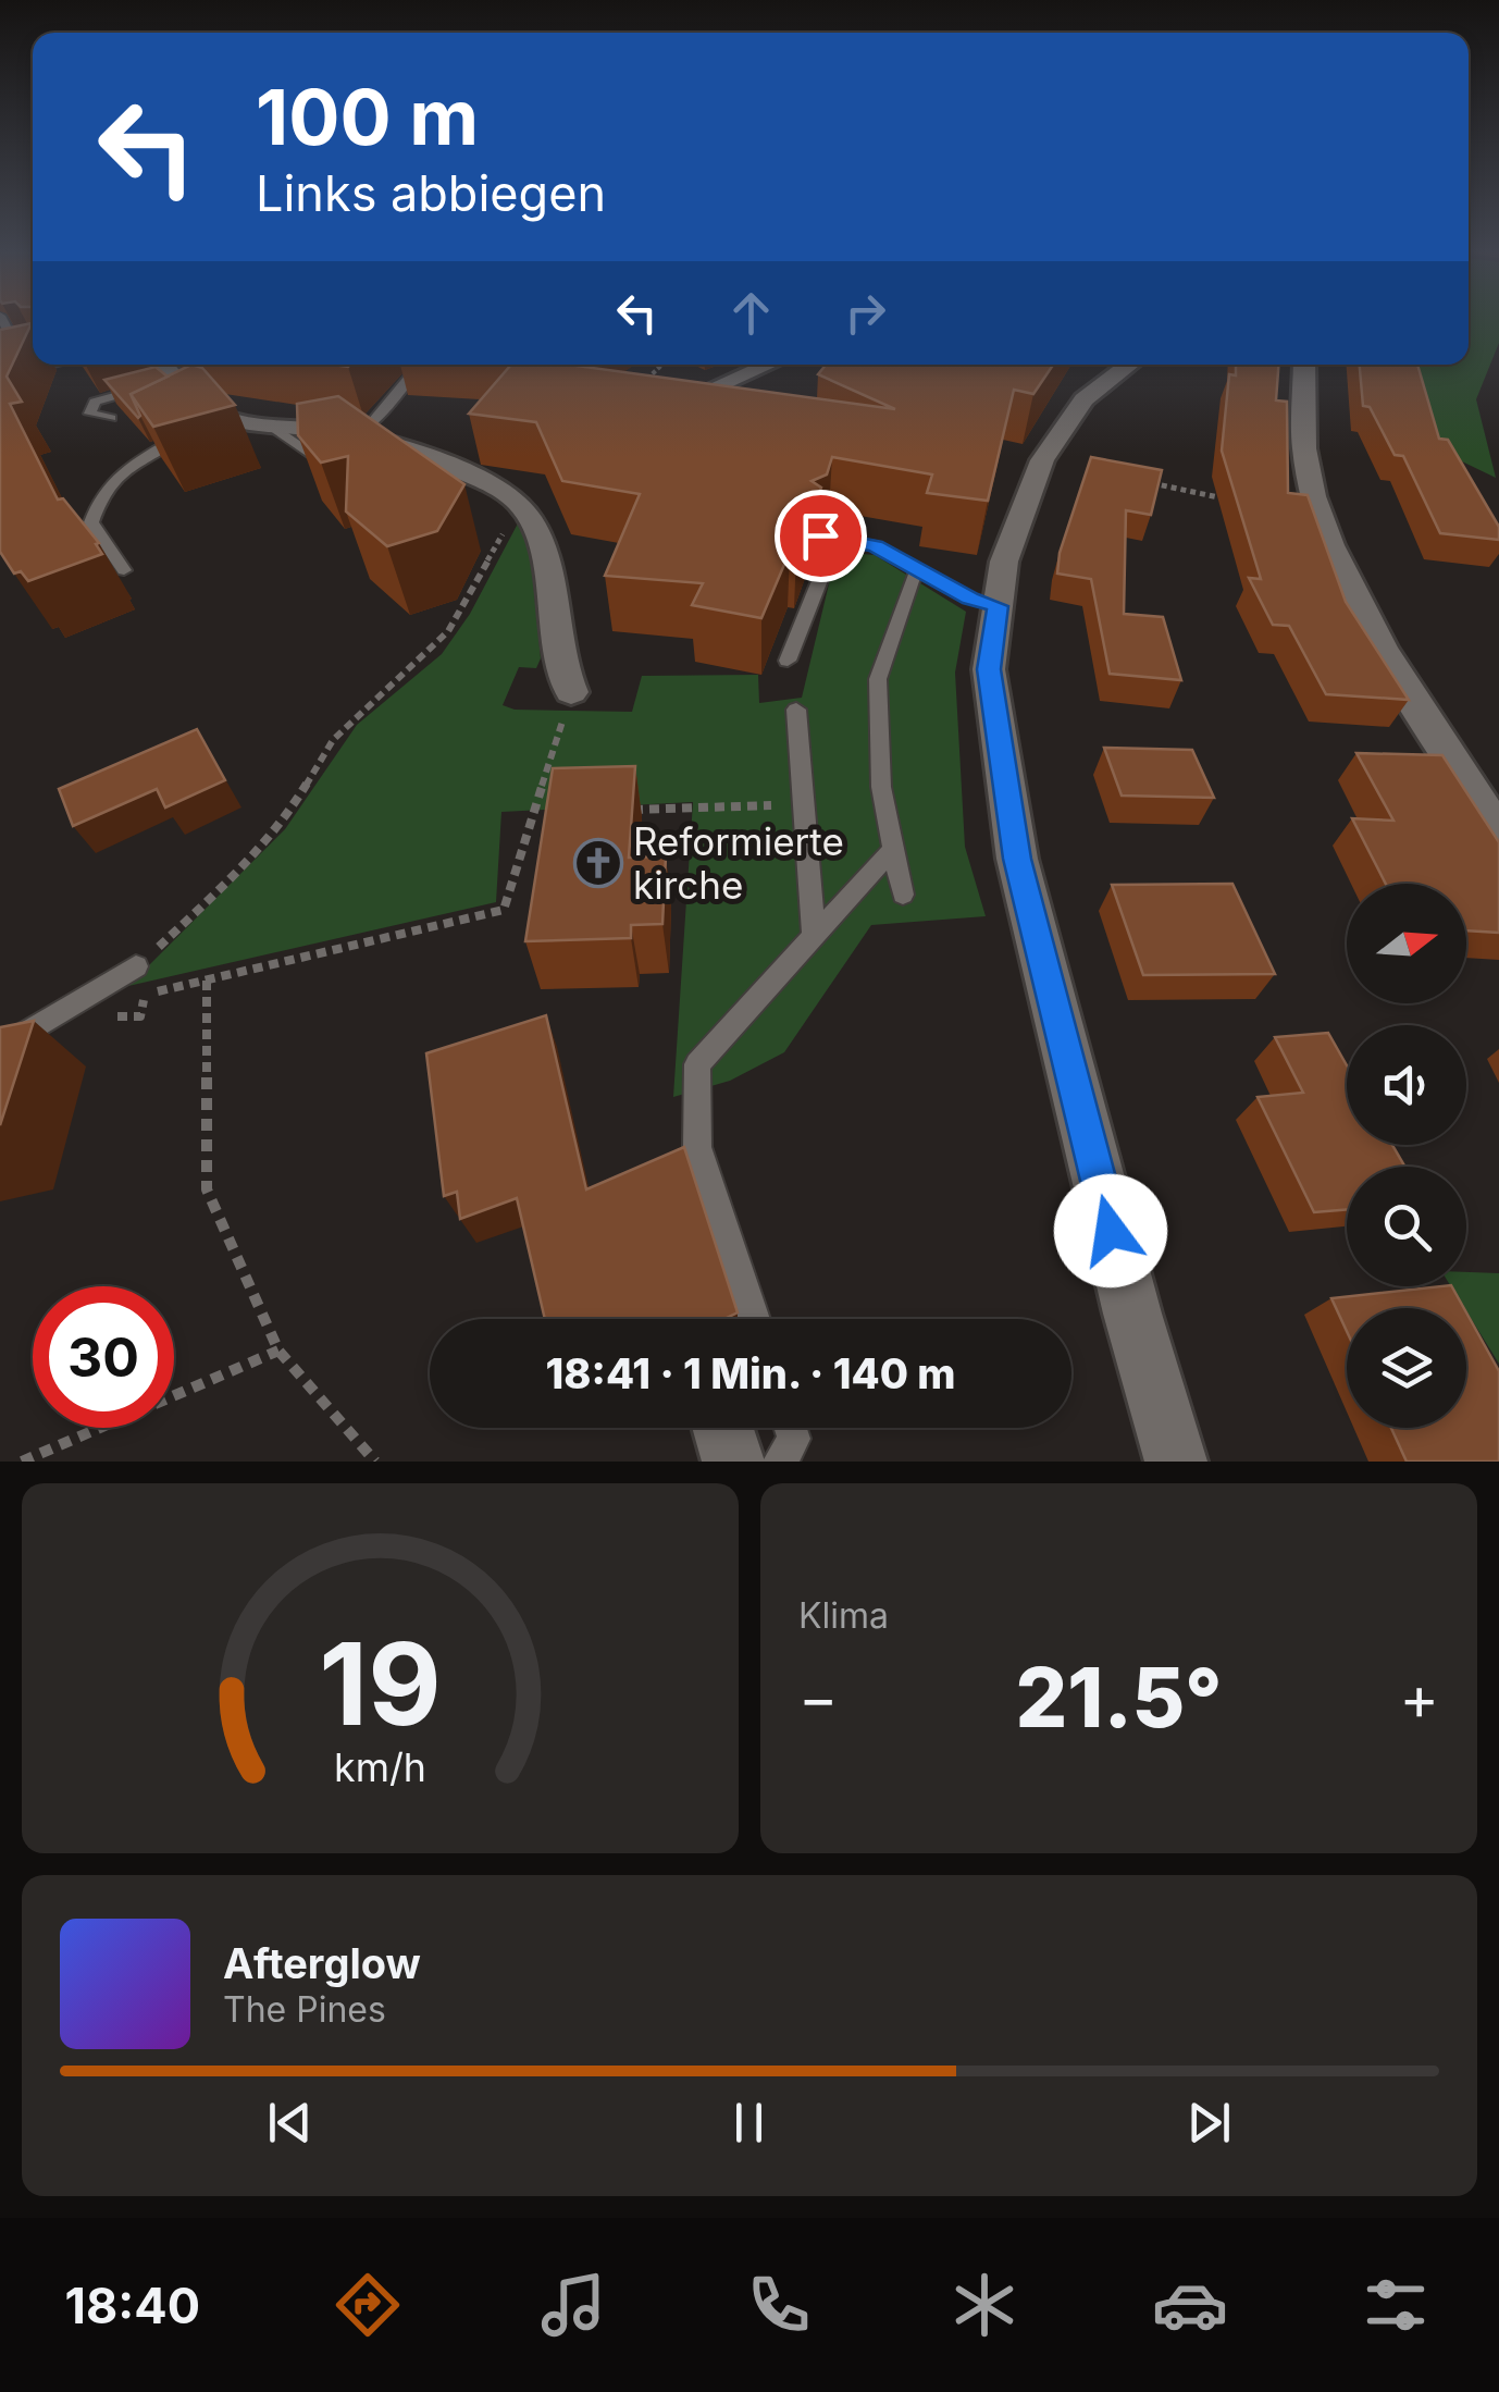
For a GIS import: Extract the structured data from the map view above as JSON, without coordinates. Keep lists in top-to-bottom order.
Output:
{
  "places": {
    "church": ["Reformierte kirche"]
  },
  "north": "right",
  "page": {
    "turn": ["100 m", "Links abbiegen"],
    "limit": "30",
    "trip": "18:41 · 1 Min. · 140 m",
    "tile": "Klima",
    "heat": ["−", "21.5°", "+"],
    "song": ["Afterglow", "The Pines"],
    "tabs": "18:40",
    "gauge": ["19", "km/h"]
  }
}
